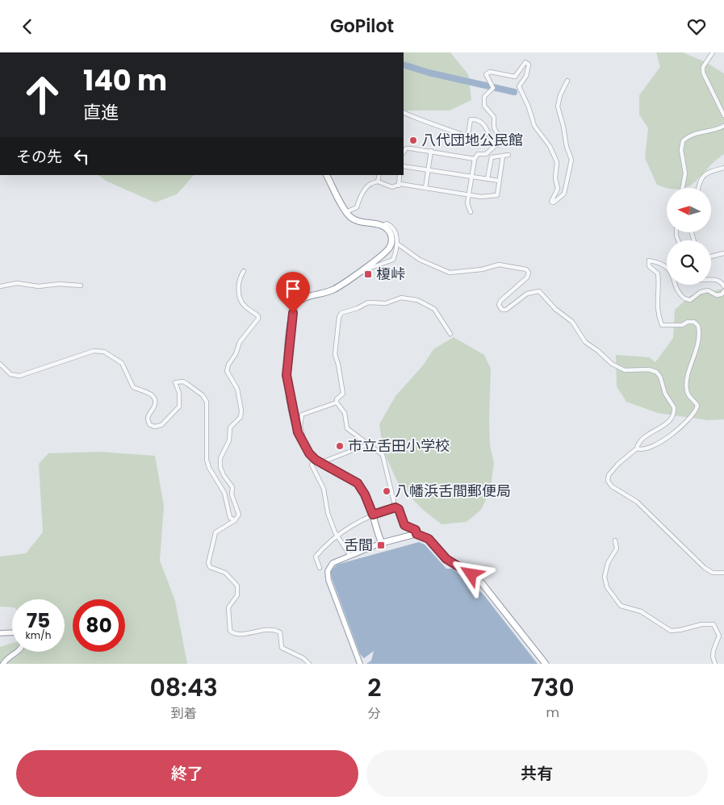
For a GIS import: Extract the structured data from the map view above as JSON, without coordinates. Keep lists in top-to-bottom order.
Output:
{
  "places": {
    "other": ["八代団地公民館", "市立舌田小学校", "八幡浜舌間郵便局"],
    "transit": ["榎峠", "舌間"]
  },
  "north": "left",
  "page": {
    "header": "GoPilot",
    "turn": ["140 m", "直進"],
    "then": "その先",
    "speed": "75 km/h",
    "limit": "80",
    "eta": [
      "08:43",
      "到着",
      "2",
      "分",
      "730",
      "m"
    ],
    "buttons": ["終了", "共有"]
  }
}
